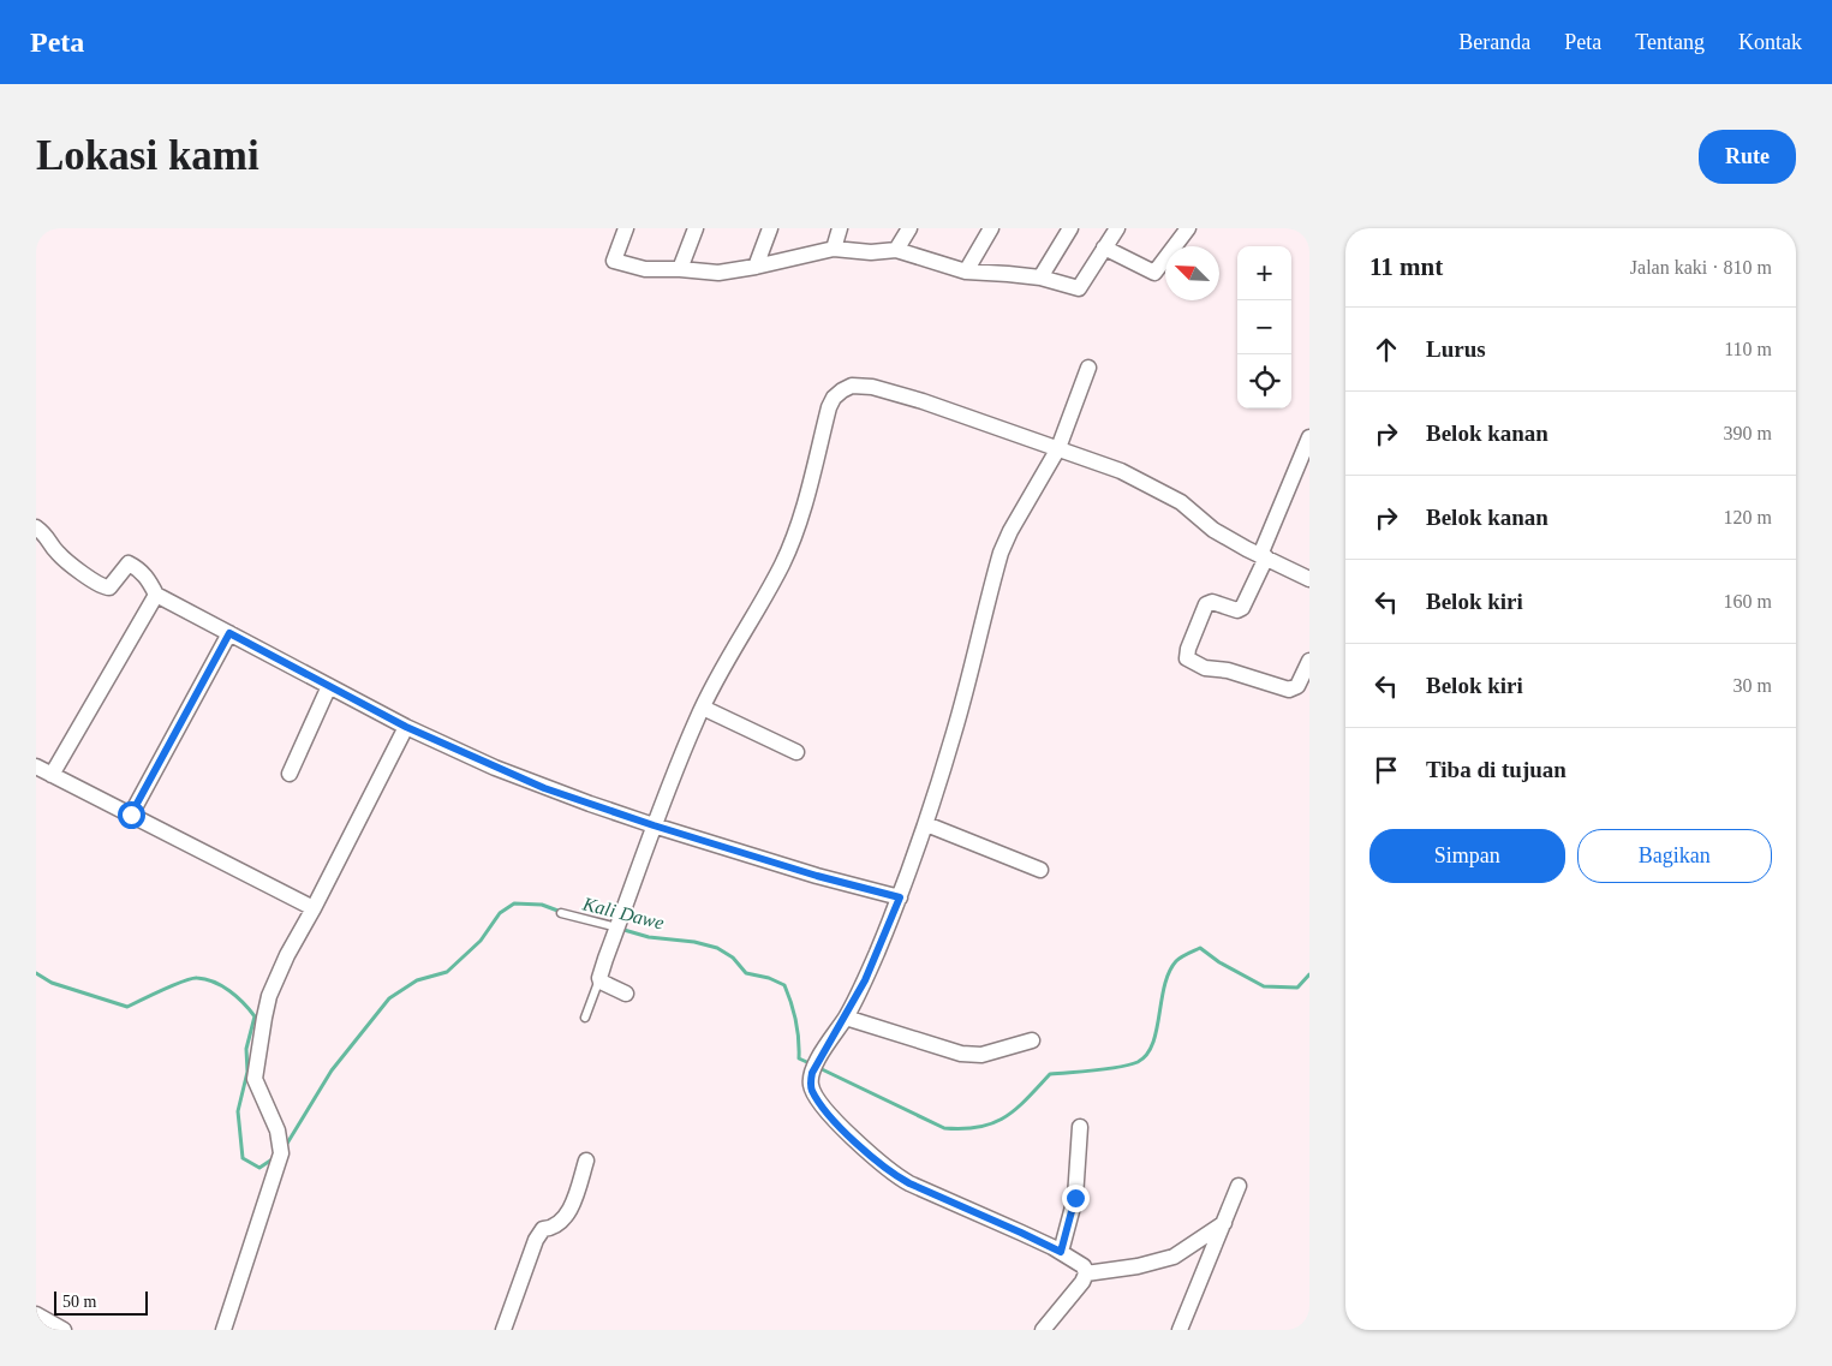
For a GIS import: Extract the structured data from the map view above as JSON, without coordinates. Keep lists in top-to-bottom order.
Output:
{
  "water": ["Kali Dawe"],
  "scale_bar": "50 m",
  "north": "top left",
  "page": {
    "header": "Peta",
    "nav": [
      "Beranda",
      "Peta",
      "Tentang",
      "Kontak"
    ],
    "buttons": [
      "Rute",
      ["Simpan", "Bagikan"]
    ],
    "title": "Lokasi kami",
    "heading": ["11 mnt", "Jalan kaki · 810 m"],
    "map_buttons": ["+", "−"],
    "list": [
      ["Lurus", "110 m"],
      ["Belok kanan", "390 m"],
      ["Belok kanan", "120 m"],
      ["Belok kiri", "160 m"],
      ["Belok kiri", "30 m"],
      "Tiba di tujuan"
    ],
    "scale": "50 m"
  }
}
